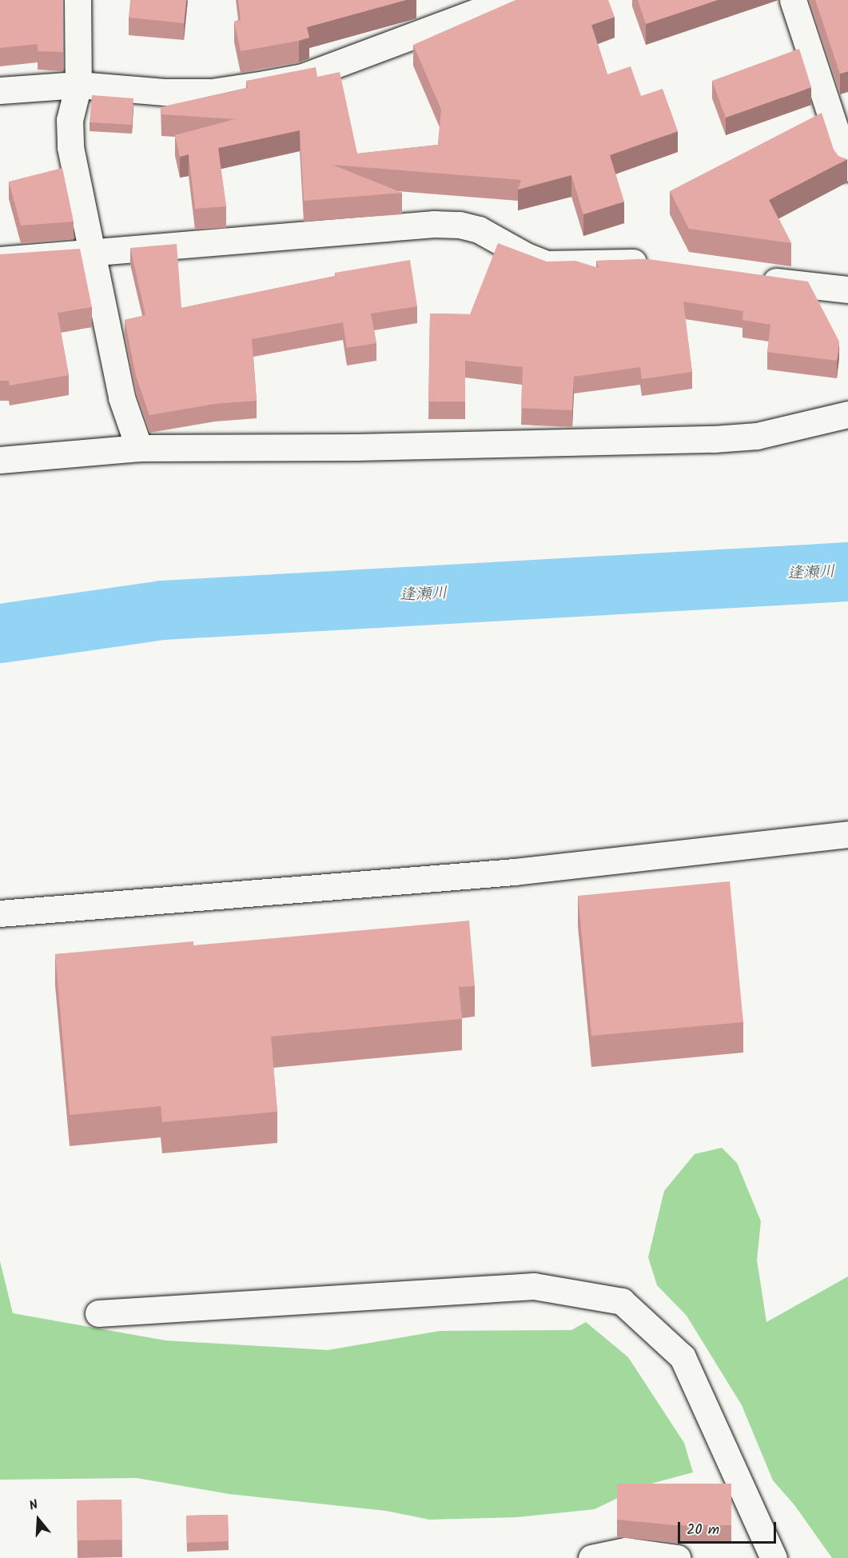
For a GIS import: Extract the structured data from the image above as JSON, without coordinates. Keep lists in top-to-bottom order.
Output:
{
  "water": ["逢瀬川"],
  "scale_bar": "20 m",
  "north": "top"
}
